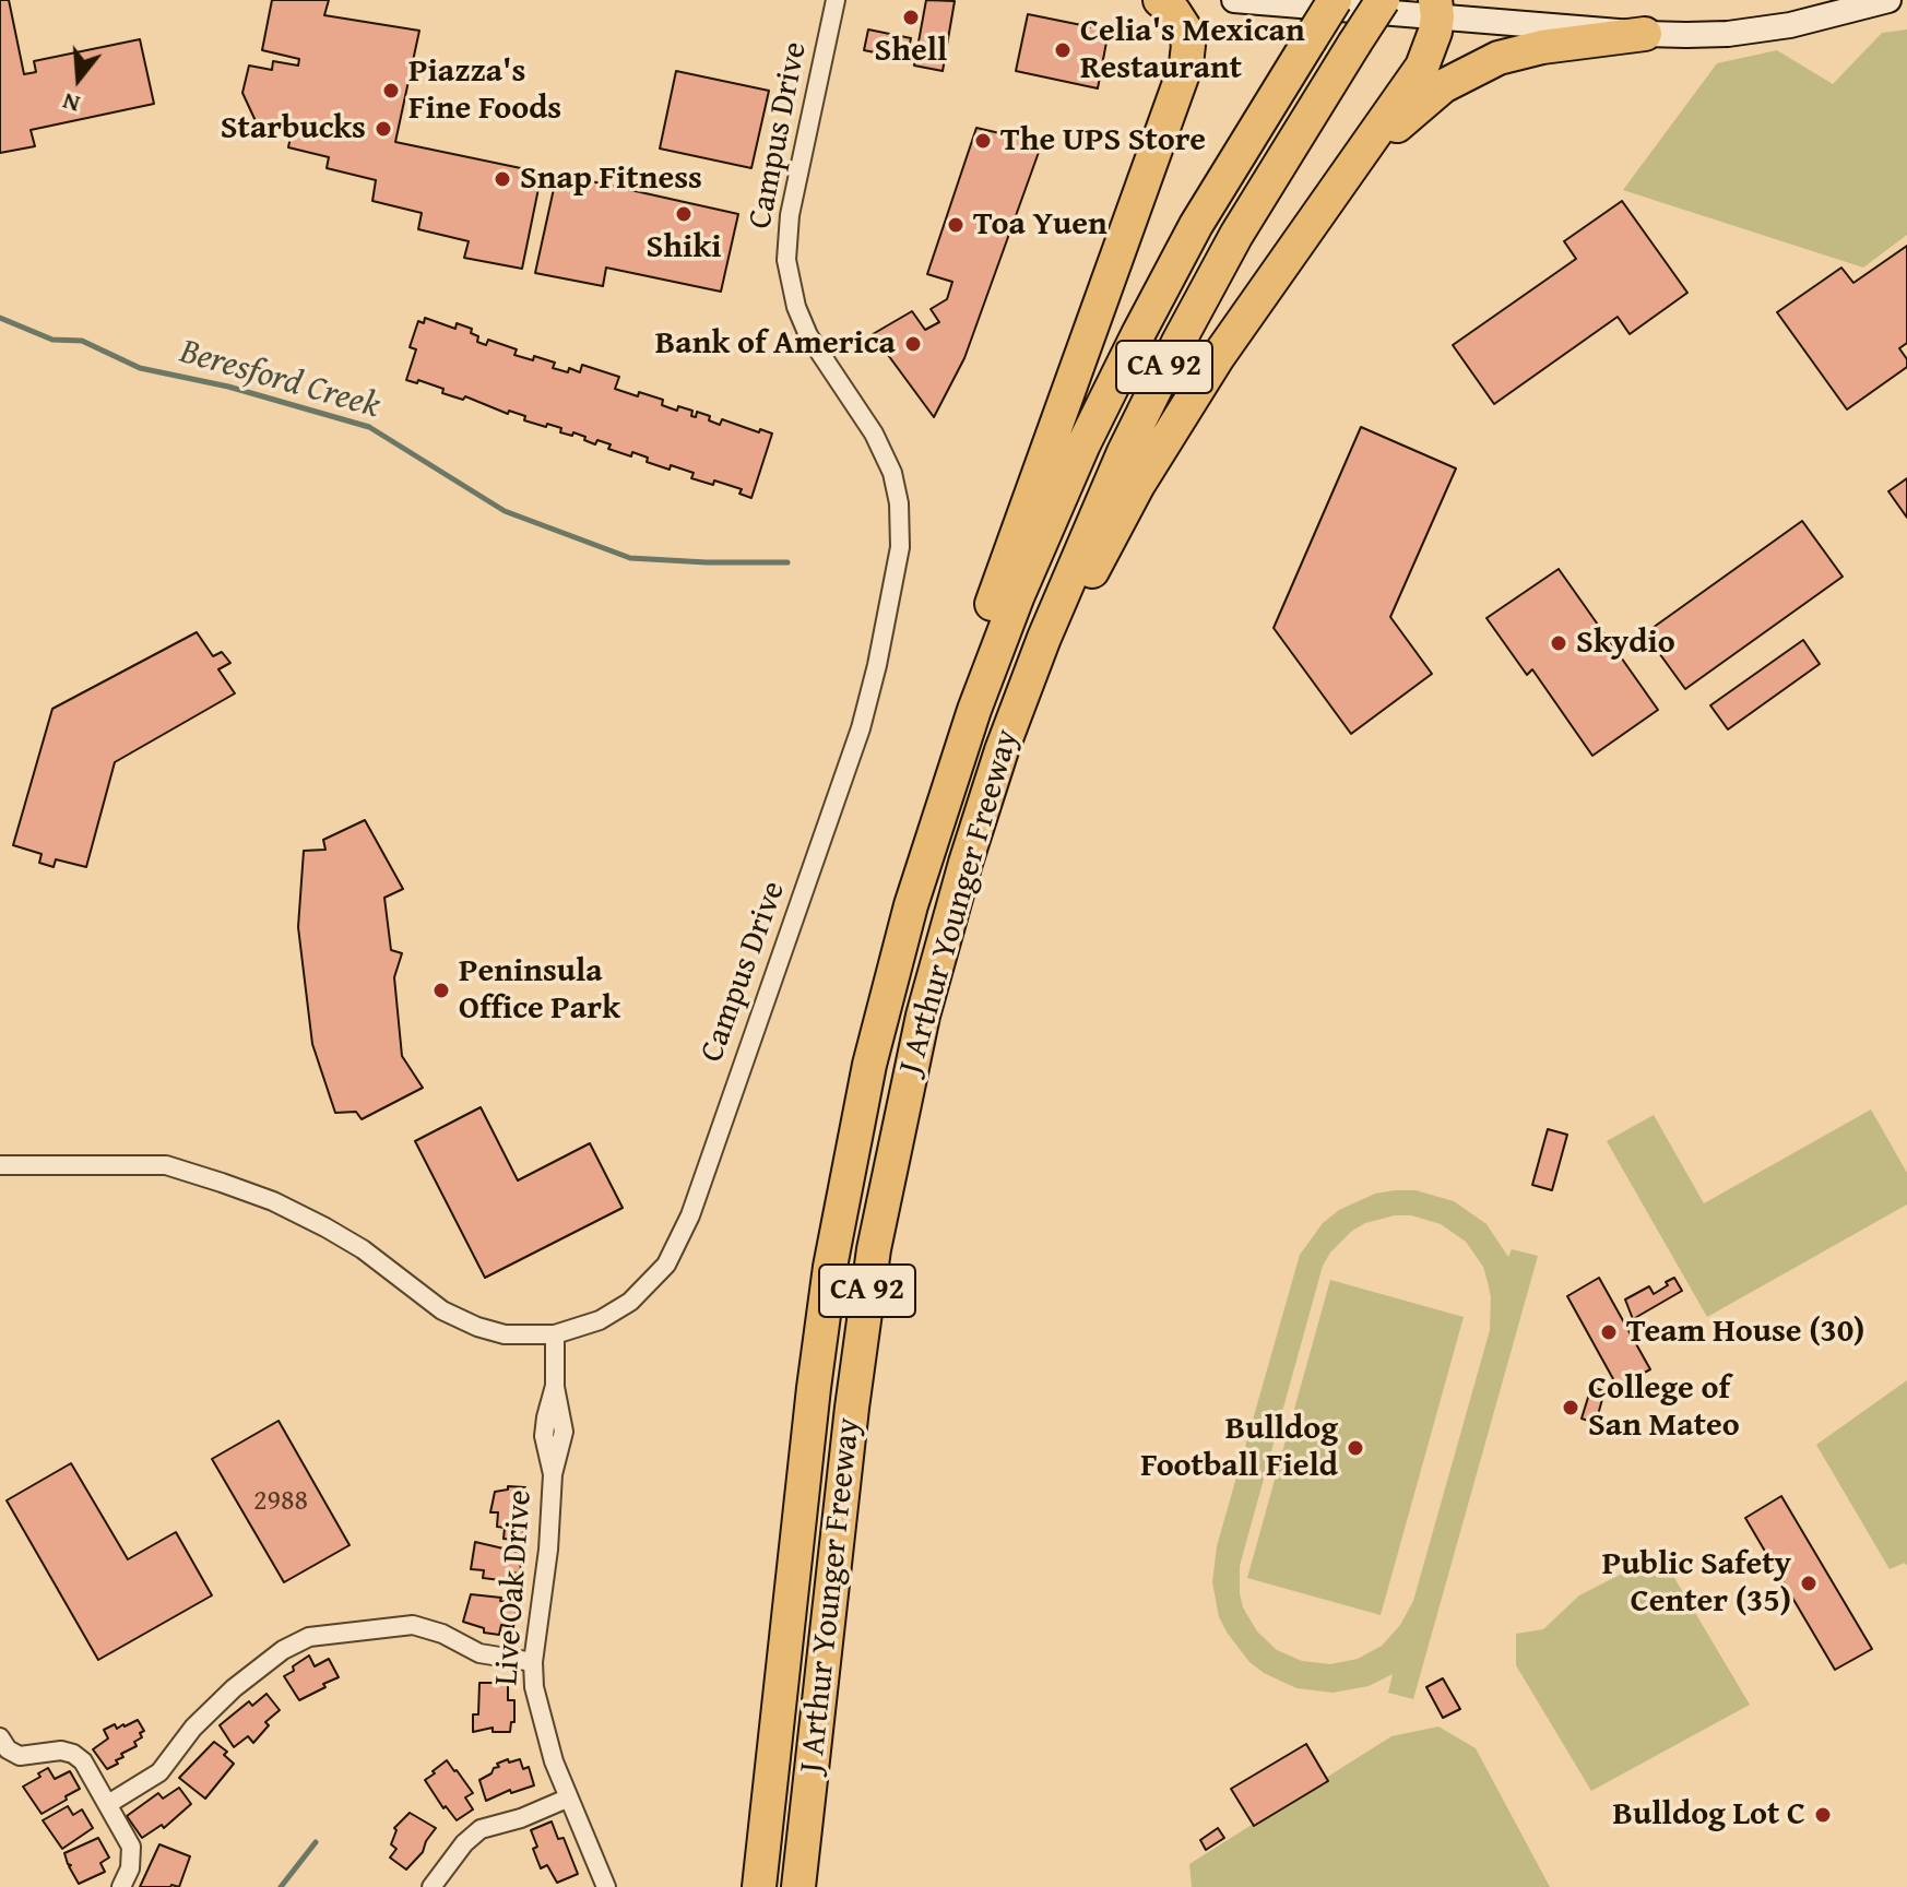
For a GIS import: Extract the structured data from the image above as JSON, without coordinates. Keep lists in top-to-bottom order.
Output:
{
  "streets": {
    "highway": ["CA 92", "J Arthur Younger Freeway"],
    "street": ["Campus Drive", "Live Oak Drive"]
  },
  "crossings": [
    ["Campus Drive", "Live Oak Drive"]
  ],
  "water": ["Beresford Creek"],
  "places": [
    "Shell",
    "Celia's Mexican Restaurant",
    "Piazza's Fine Foods",
    "Starbucks",
    "The UPS Store",
    "Snap Fitness",
    "Shiki",
    "Toa Yuen",
    "Bank of America",
    "Skydio",
    "Peninsula Office Park",
    "Team House (30)",
    "College of San Mateo",
    "Bulldog Football Field",
    "Public Safety Center (35)",
    "Bulldog Lot C"
  ],
  "house_numbers": ["2988"],
  "north": "bottom"
}
